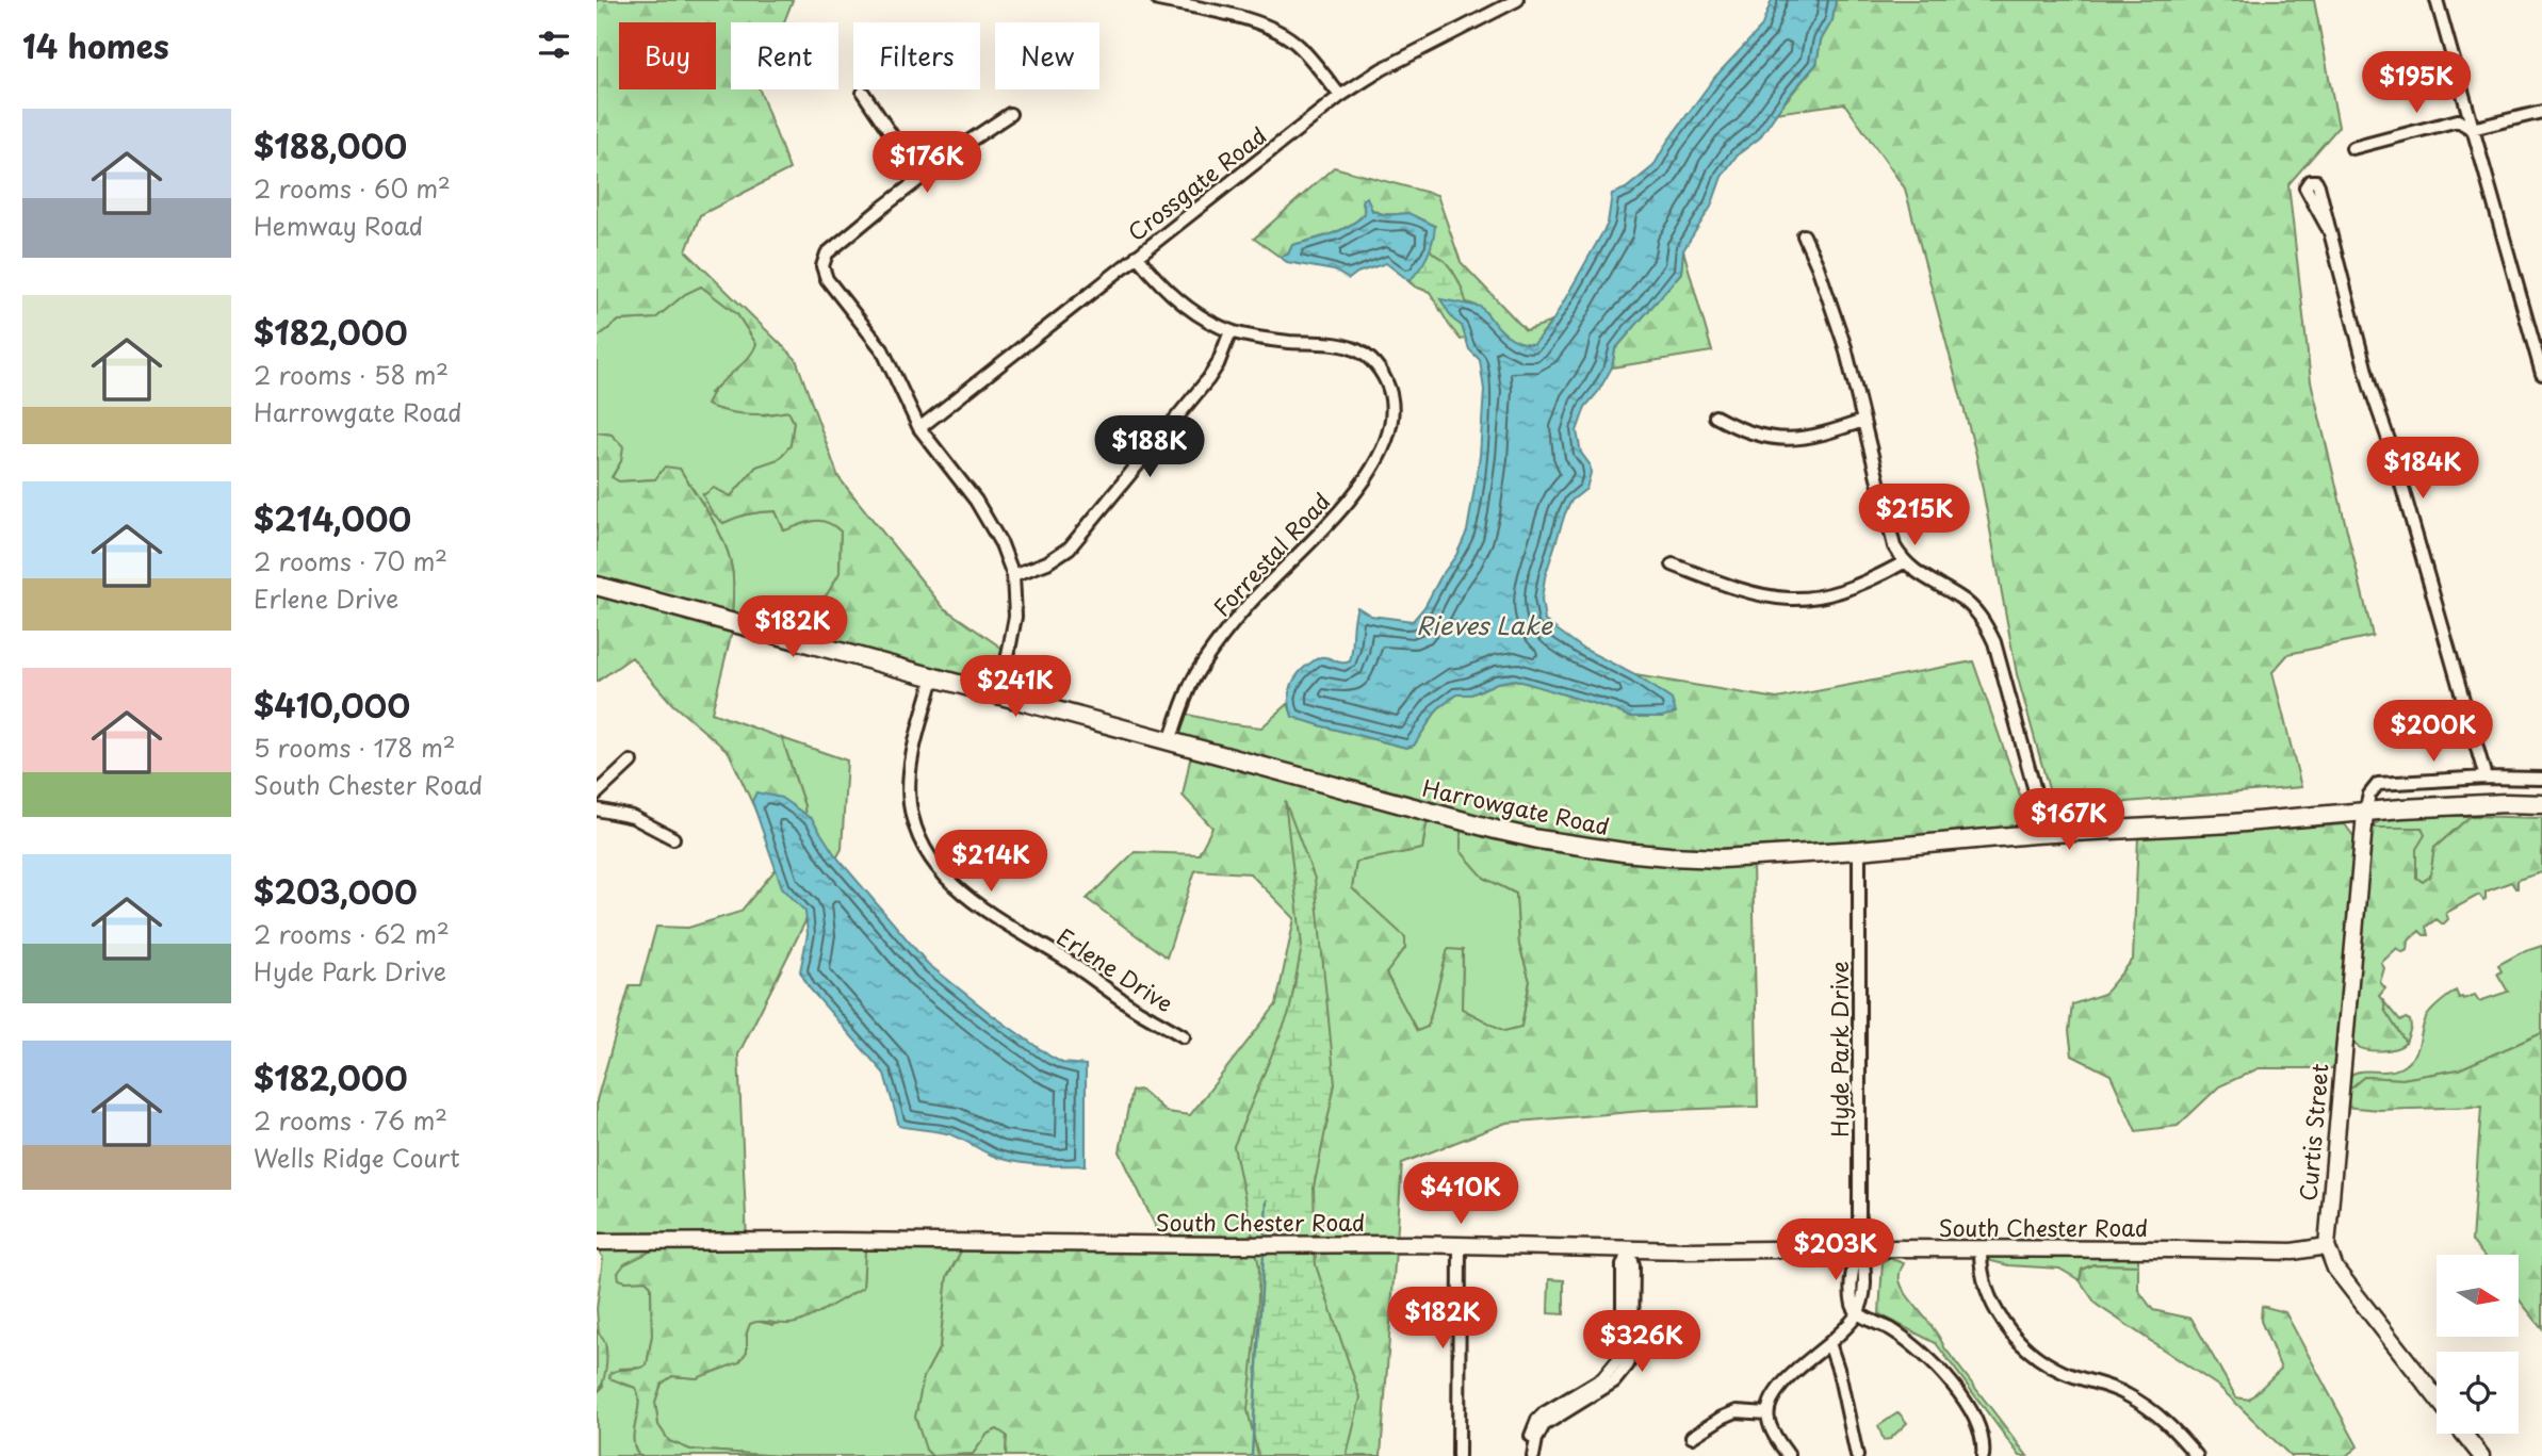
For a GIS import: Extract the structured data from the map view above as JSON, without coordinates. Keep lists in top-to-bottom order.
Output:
{
  "streets": {
    "main road": ["Harrowgate Road"],
    "street": [
      "Crossgate Road",
      "Forrestal Road",
      "Erlene Drive",
      "Hyde Park Drive",
      "Curtis Street",
      "South Chester Road"
    ]
  },
  "crossings": [
    ["Forrestal Road", "Harrowgate Road"],
    ["Harrowgate Road", "Erlene Drive"],
    ["Harrowgate Road", "Hyde Park Drive"],
    ["Harrowgate Road", "Curtis Street"],
    ["Hyde Park Drive", "South Chester Road"],
    ["Curtis Street", "South Chester Road"]
  ],
  "water": ["Rieves Lake"],
  "north": "right",
  "page": {
    "heading": "14 homes",
    "chip": [
      "Buy",
      "Rent",
      "Filters",
      "New"
    ],
    "price": [
      "$195K",
      "$176K",
      "$188K",
      "$184K",
      "$215K",
      "$182K",
      "$241K",
      "$200K",
      "$167K",
      "$214K",
      "$410K",
      "$203K",
      "$182K",
      "$326K"
    ],
    "list": [
      {
        "name": "$188,000",
        "note": "2 rooms · 60 m² · Hemway Road"
      },
      {
        "name": "$182,000",
        "note": "2 rooms · 58 m² · Harrowgate Road"
      },
      {
        "name": "$214,000",
        "note": "2 rooms · 70 m² · Erlene Drive"
      },
      {
        "name": "$410,000",
        "note": "5 rooms · 178 m² · South Chester Road"
      },
      {
        "name": "$203,000",
        "note": "2 rooms · 62 m² · Hyde Park Drive"
      },
      {
        "name": "$182,000",
        "note": "2 rooms · 76 m² · Wells Ridge Court"
      }
    ]
  }
}
